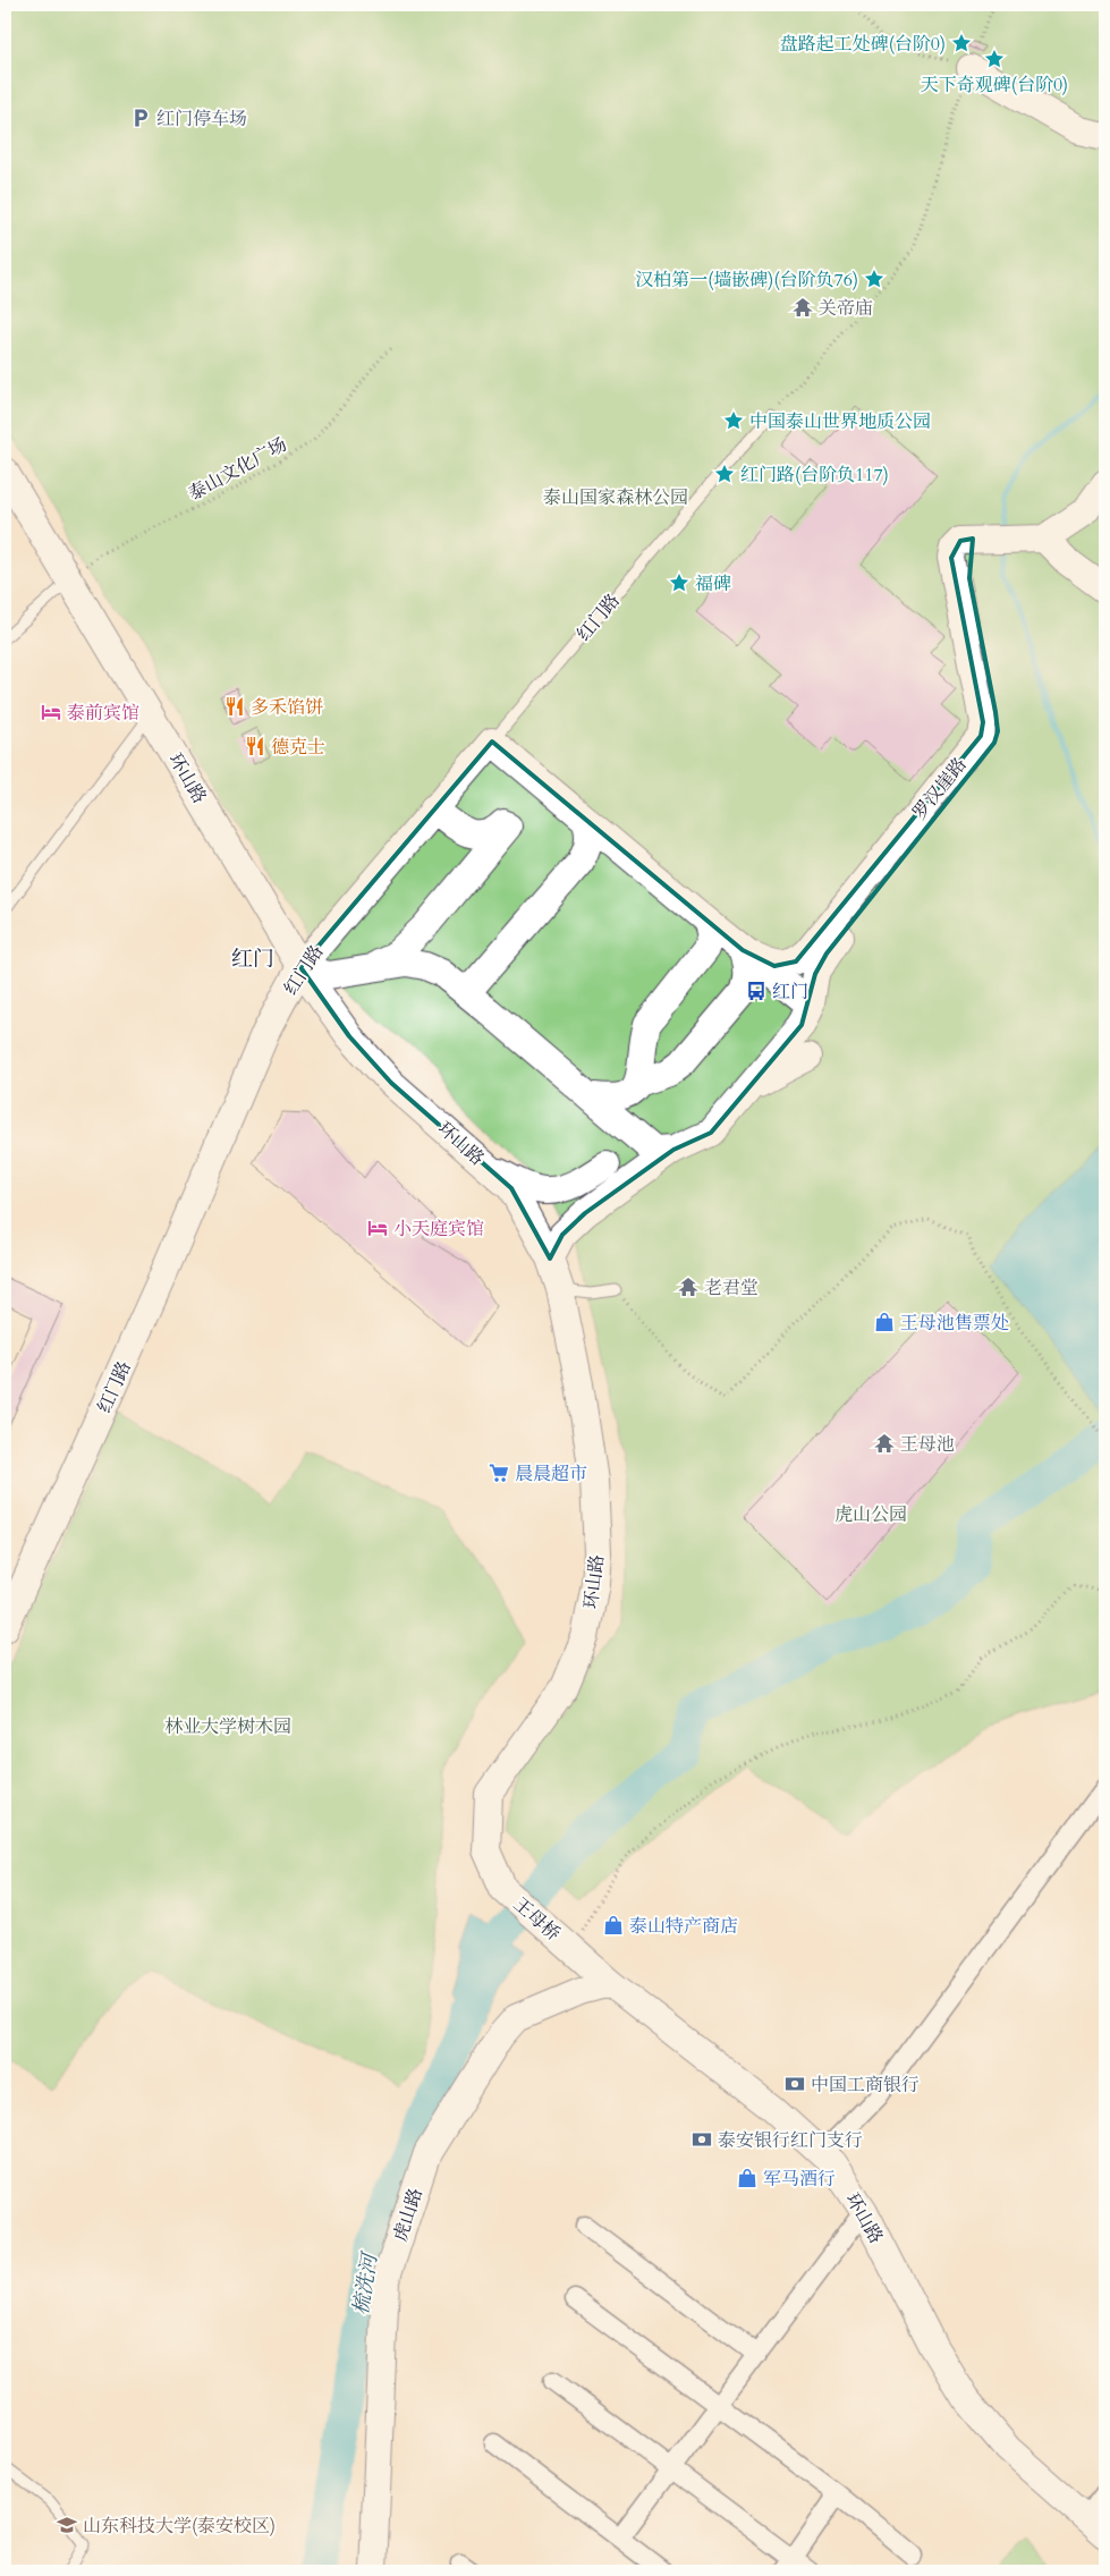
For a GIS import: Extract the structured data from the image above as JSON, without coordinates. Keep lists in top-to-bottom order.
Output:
{
  "streets": {
    "street": [
      "红门路",
      "环山路",
      "罗汉崖路",
      "王母桥",
      "虎山路"
    ],
    "path": ["泰山文化广场"]
  },
  "crossings": [
    ["泰山文化广场", "环山路"],
    ["红门路", "环山路"],
    ["环山路", "王母桥"],
    ["环山路", "虎山路"]
  ],
  "districts": ["红门"],
  "water": ["梳洗河"],
  "parks": ["泰山国家森林公园", "虎山公园", "林业大学树木园"],
  "places": {
    "place": [
      "盘路起工处碑(台阶0)",
      "天下奇观碑(台阶0)",
      "汉柏第一(墙嵌碑)(台阶负76)",
      "中国泰山世界地质公园",
      "红门路(台阶负117)",
      "福碑"
    ],
    "parking": ["红门停车场"],
    "temple": ["关帝庙", "老君堂", "王母池"],
    "restaurant": ["多禾馅饼", "德克士"],
    "hotel": ["泰前宾馆", "小天庭宾馆"],
    "bus stop": ["红门"],
    "shop": ["王母池售票处", "泰山特产商店", "军马酒行"],
    "supermarket": ["晨晨超市"],
    "bank": ["中国工商银行", "泰安银行红门支行"],
    "school or university": ["山东科技大学(泰安校区)"]
  }
}
